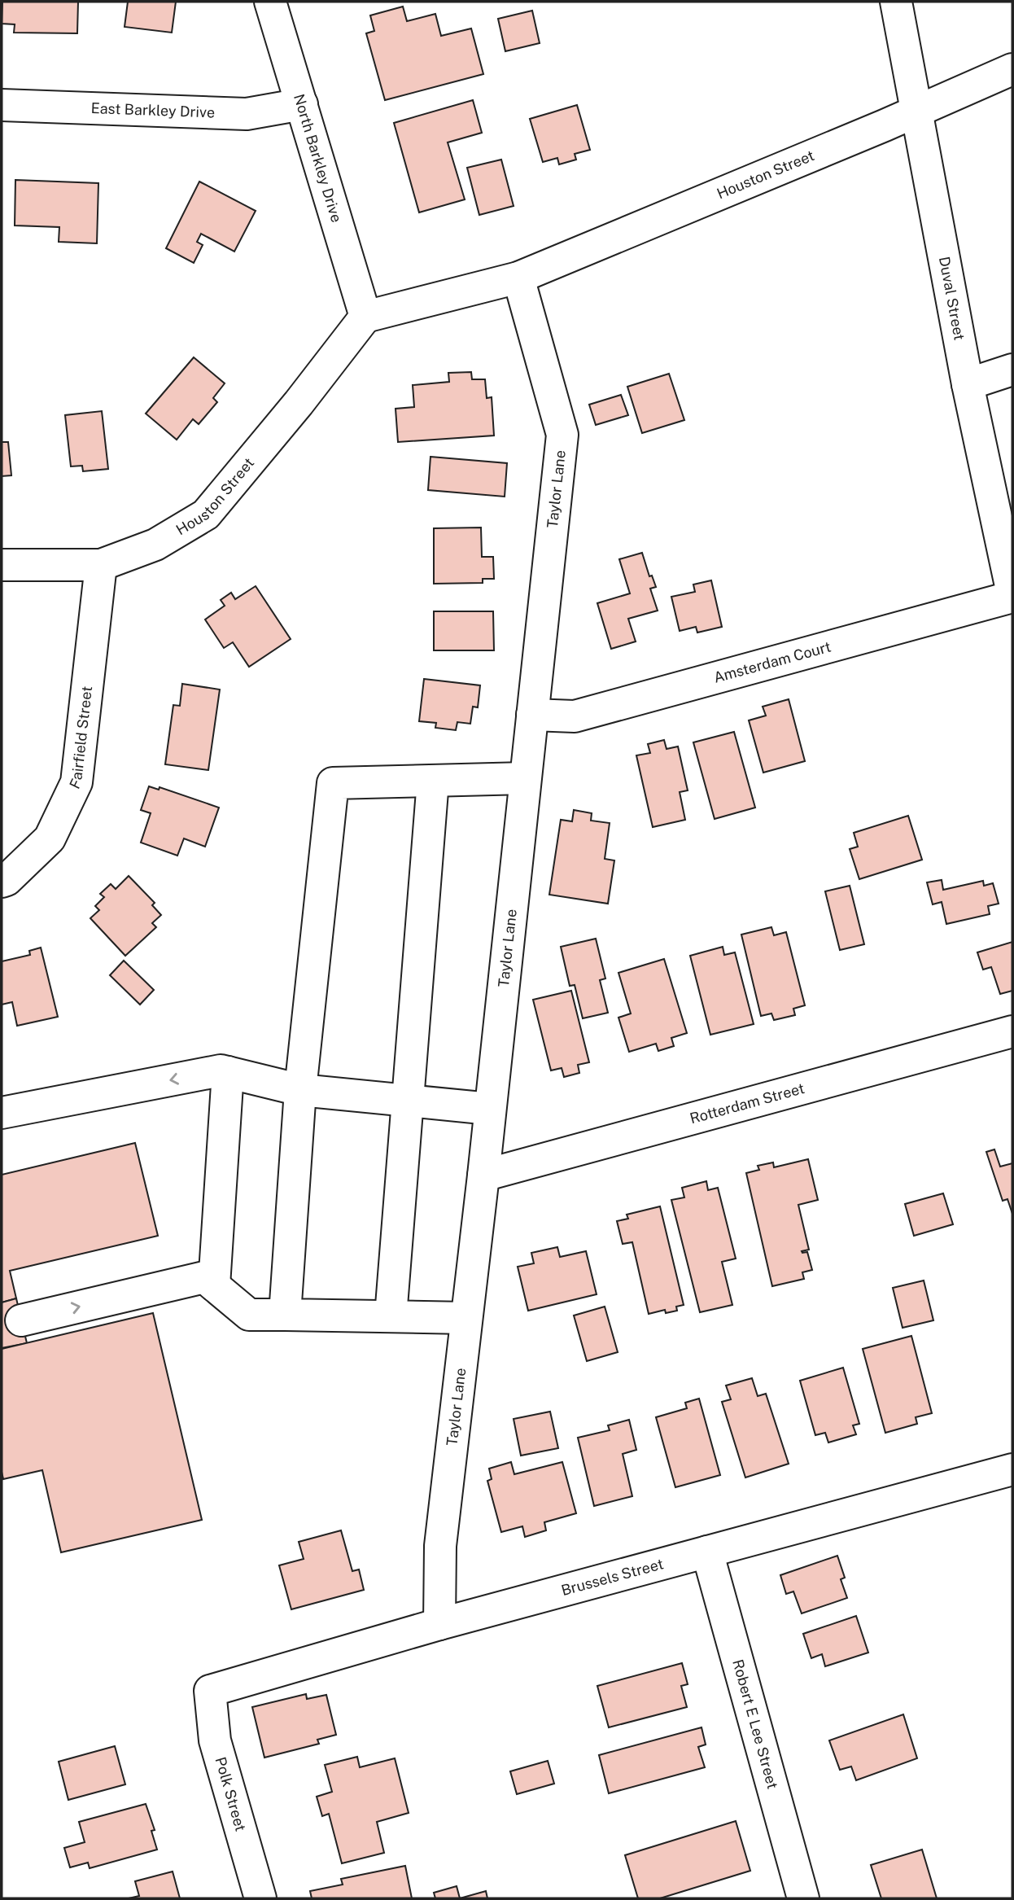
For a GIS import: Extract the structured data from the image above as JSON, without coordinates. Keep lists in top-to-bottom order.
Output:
{
  "streets": {
    "street": [
      "East Barkley Drive",
      "North Barkley Drive",
      "Houston Street",
      "Duval Street",
      "Taylor Lane",
      "Amsterdam Court",
      "Fairfield Street",
      "Rotterdam Street",
      "Brussels Street",
      "Robert E Lee Street",
      "Polk Street"
    ]
  },
  "crossings": [
    ["East Barkley Drive", "North Barkley Drive"],
    ["North Barkley Drive", "Houston Street"],
    ["Houston Street", "Duval Street"],
    ["Houston Street", "Taylor Lane"],
    ["Houston Street", "Fairfield Street"],
    ["Duval Street", "Amsterdam Court"],
    ["Taylor Lane", "Amsterdam Court"],
    ["Taylor Lane", "Rotterdam Street"],
    ["Taylor Lane", "Brussels Street"],
    ["Brussels Street", "Robert E Lee Street"],
    ["Brussels Street", "Polk Street"]
  ]
}
